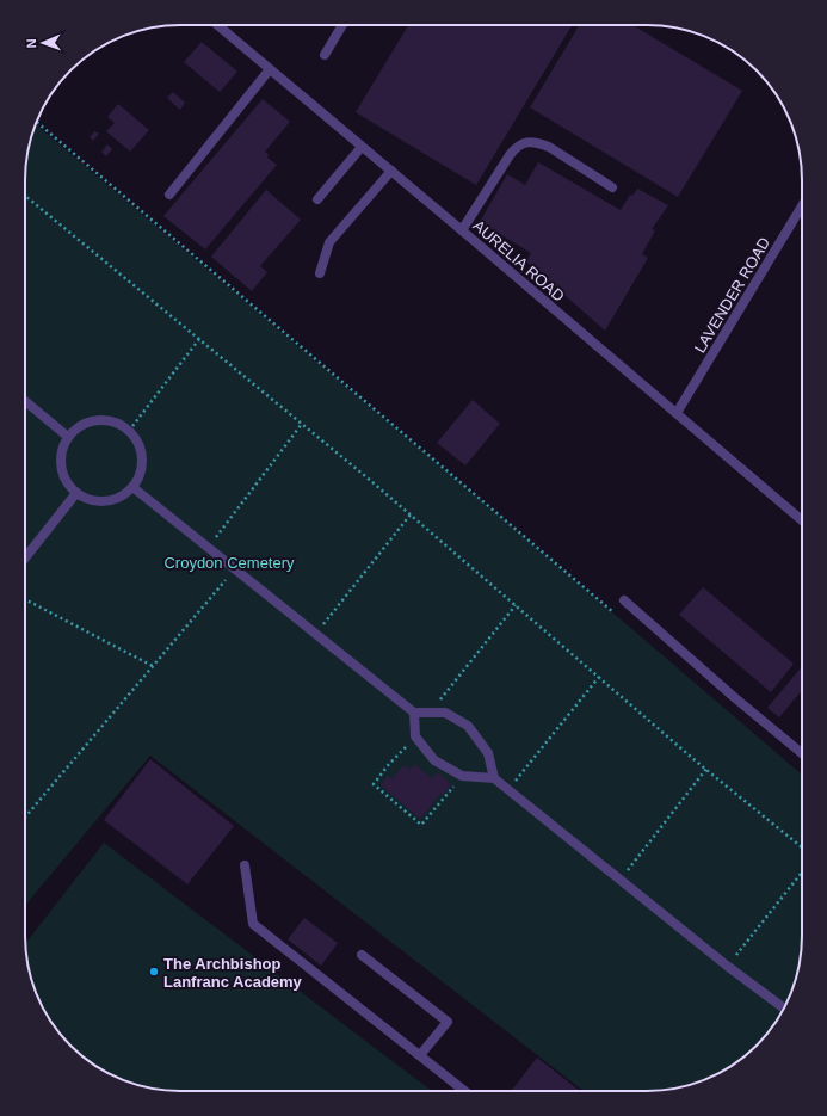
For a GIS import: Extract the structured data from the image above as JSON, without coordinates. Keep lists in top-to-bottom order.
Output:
{
  "streets": {
    "street": ["AURELIA ROAD", "LAVENDER ROAD"]
  },
  "crossings": [
    ["AURELIA ROAD", "LAVENDER ROAD"]
  ],
  "parks": ["Croydon Cemetery"],
  "places": ["The Archbishop Lanfranc Academy"],
  "north": "left"
}
